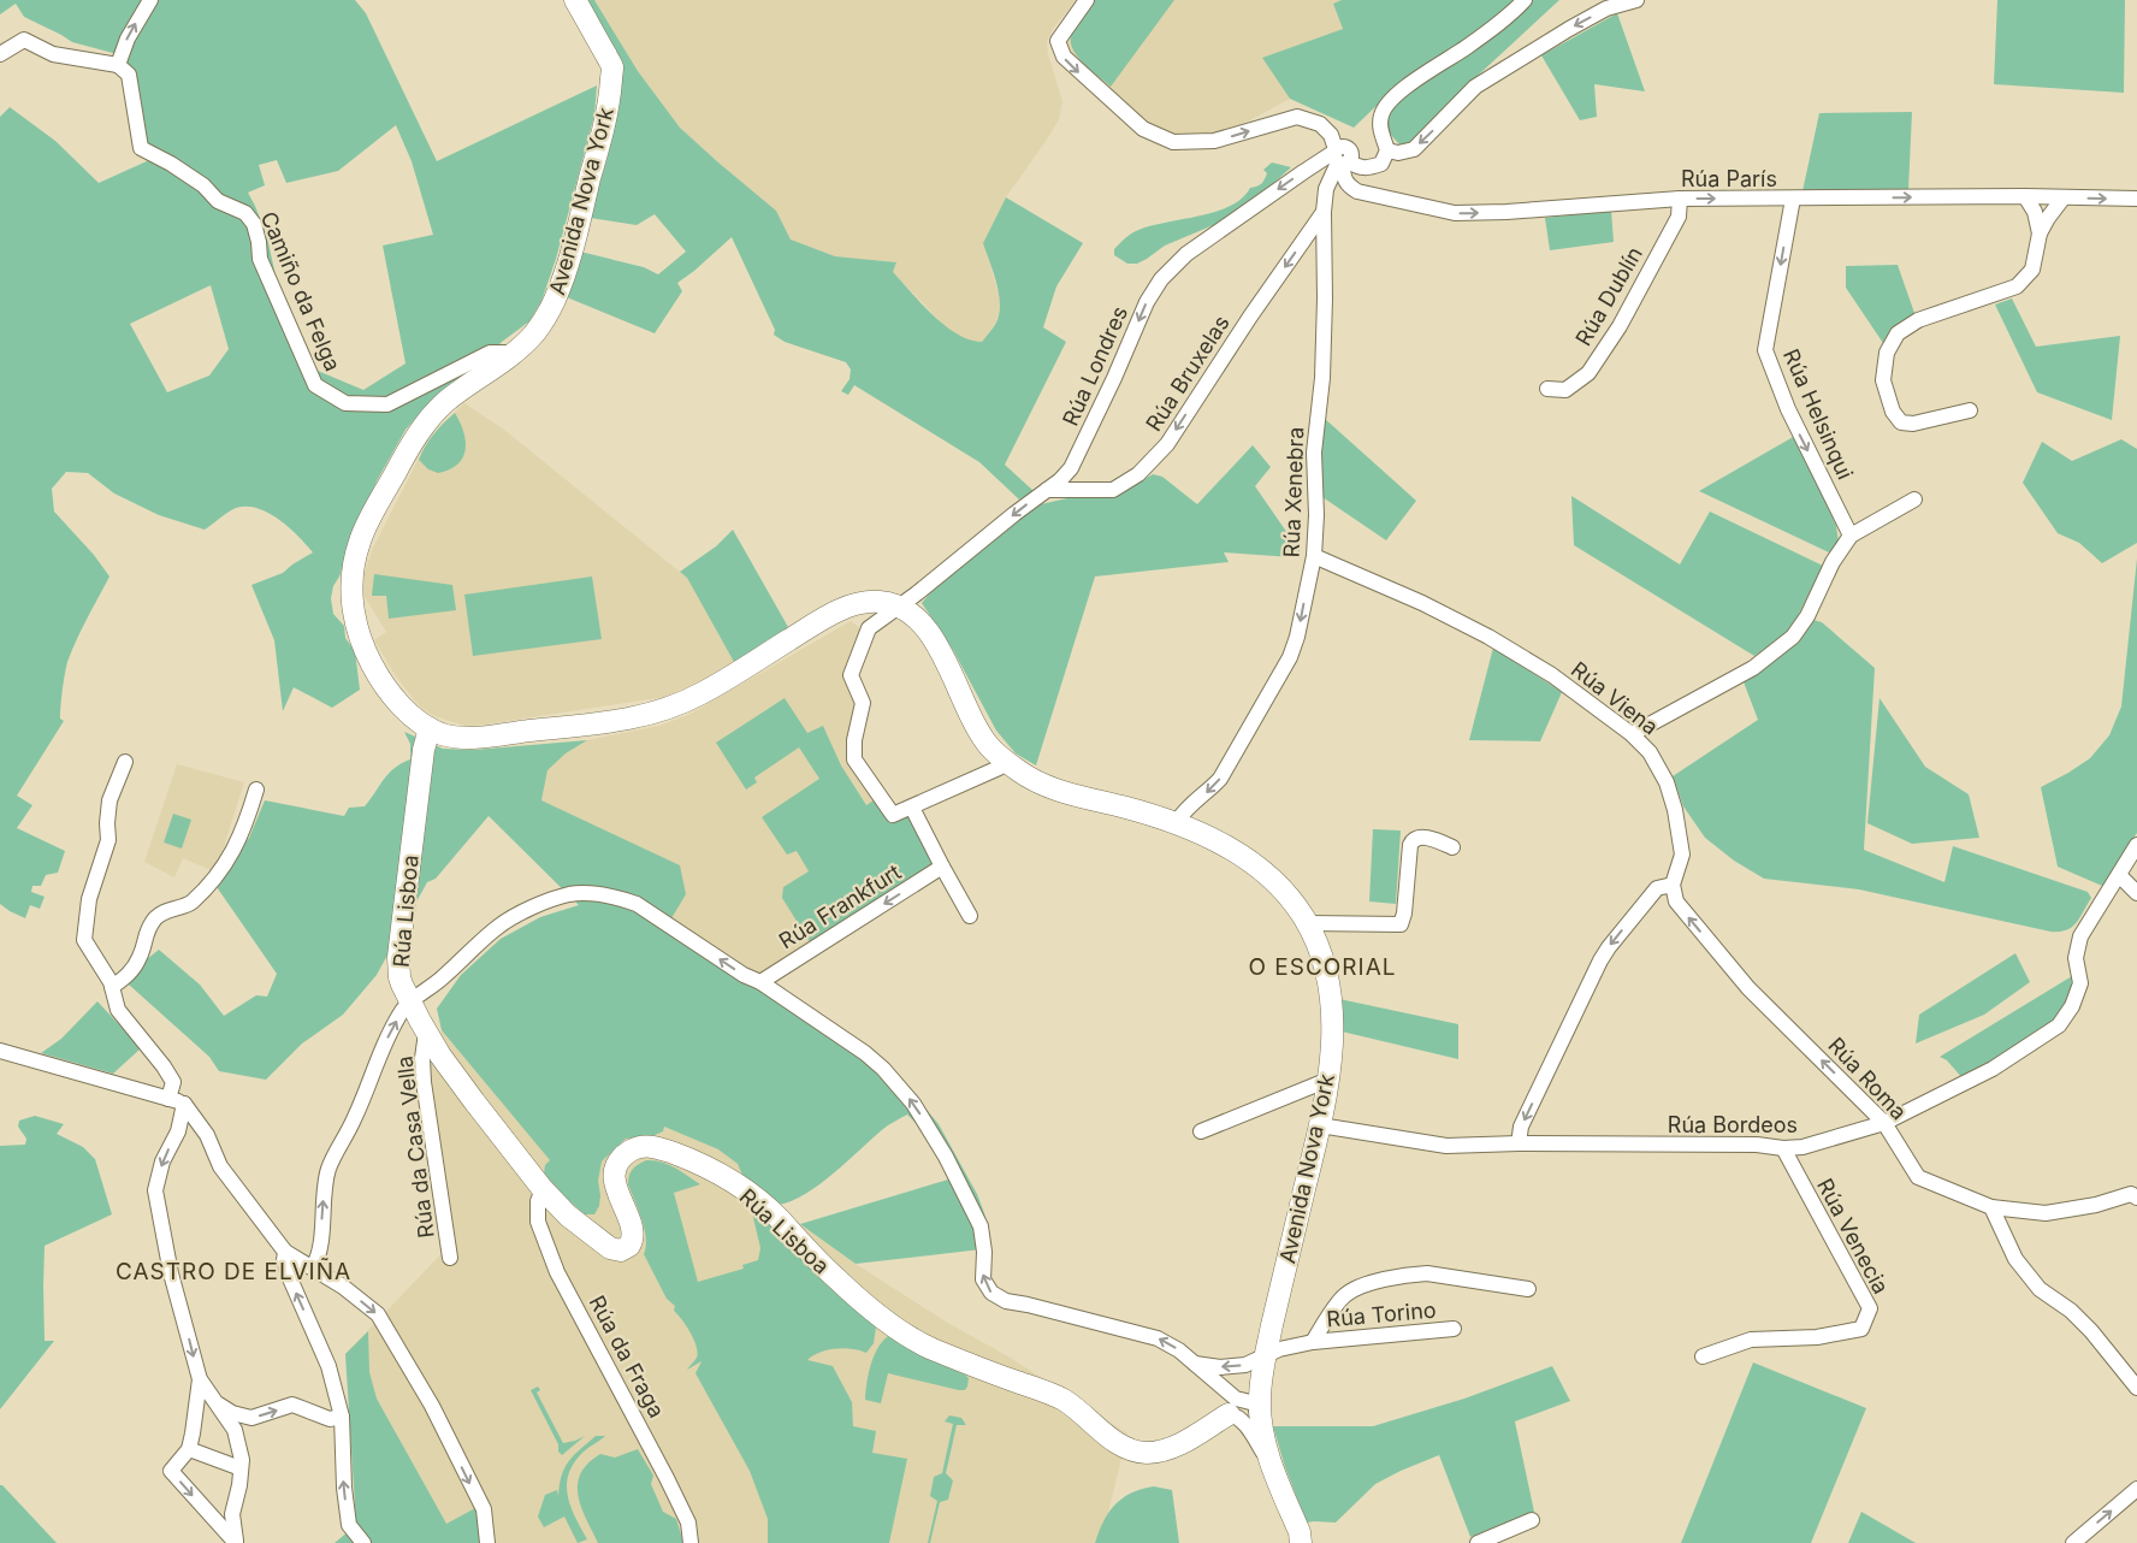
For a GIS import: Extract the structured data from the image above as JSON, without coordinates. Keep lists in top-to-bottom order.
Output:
{
  "streets": {
    "main road": ["Avenida Nova York", "Rúa Lisboa"],
    "street": [
      "Rúa París",
      "Camiño da Felga",
      "Rúa Dublín",
      "Rúa Londres",
      "Rúa Bruxelas",
      "Rúa Helsinqui",
      "Rúa Xenebra",
      "Rúa Viena",
      "Rúa Frankfurt",
      "Rúa Roma",
      "Rúa Bordeos",
      "Rúa da Casa Vella",
      "Rúa Venecia",
      "Rúa Torino",
      "Rúa da Fraga"
    ]
  },
  "crossings": [
    ["Rúa París", "Rúa Dublín"],
    ["Rúa París", "Rúa Londres"],
    ["Rúa París", "Rúa Helsinqui"],
    ["Rúa París", "Rúa Xenebra"],
    ["Avenida Nova York", "Camiño da Felga"],
    ["Avenida Nova York", "Rúa Londres"],
    ["Avenida Nova York", "Rúa Xenebra"],
    ["Avenida Nova York", "Rúa Lisboa"],
    ["Avenida Nova York", "Rúa Bordeos"],
    ["Avenida Nova York", "Rúa Torino"],
    ["Rúa Londres", "Rúa Bruxelas"],
    ["Rúa Londres", "Rúa Xenebra"],
    ["Rúa Bruxelas", "Rúa Xenebra"],
    ["Rúa Xenebra", "Rúa Viena"],
    ["Rúa Viena", "Rúa Roma"],
    ["Rúa Lisboa", "Rúa da Casa Vella"],
    ["Rúa Lisboa", "Rúa da Fraga"],
    ["Rúa Roma", "Rúa Bordeos"],
    ["Rúa Bordeos", "Rúa Venecia"]
  ],
  "one_way": [
    "Rúa París",
    "Rúa Londres",
    "Rúa Bruxelas",
    "Rúa Helsinqui",
    "Rúa Xenebra",
    "Rúa Frankfurt",
    "Rúa Roma"
  ],
  "districts": ["O ESCORIAL", "CASTRO DE ELVIÑA"]
}
